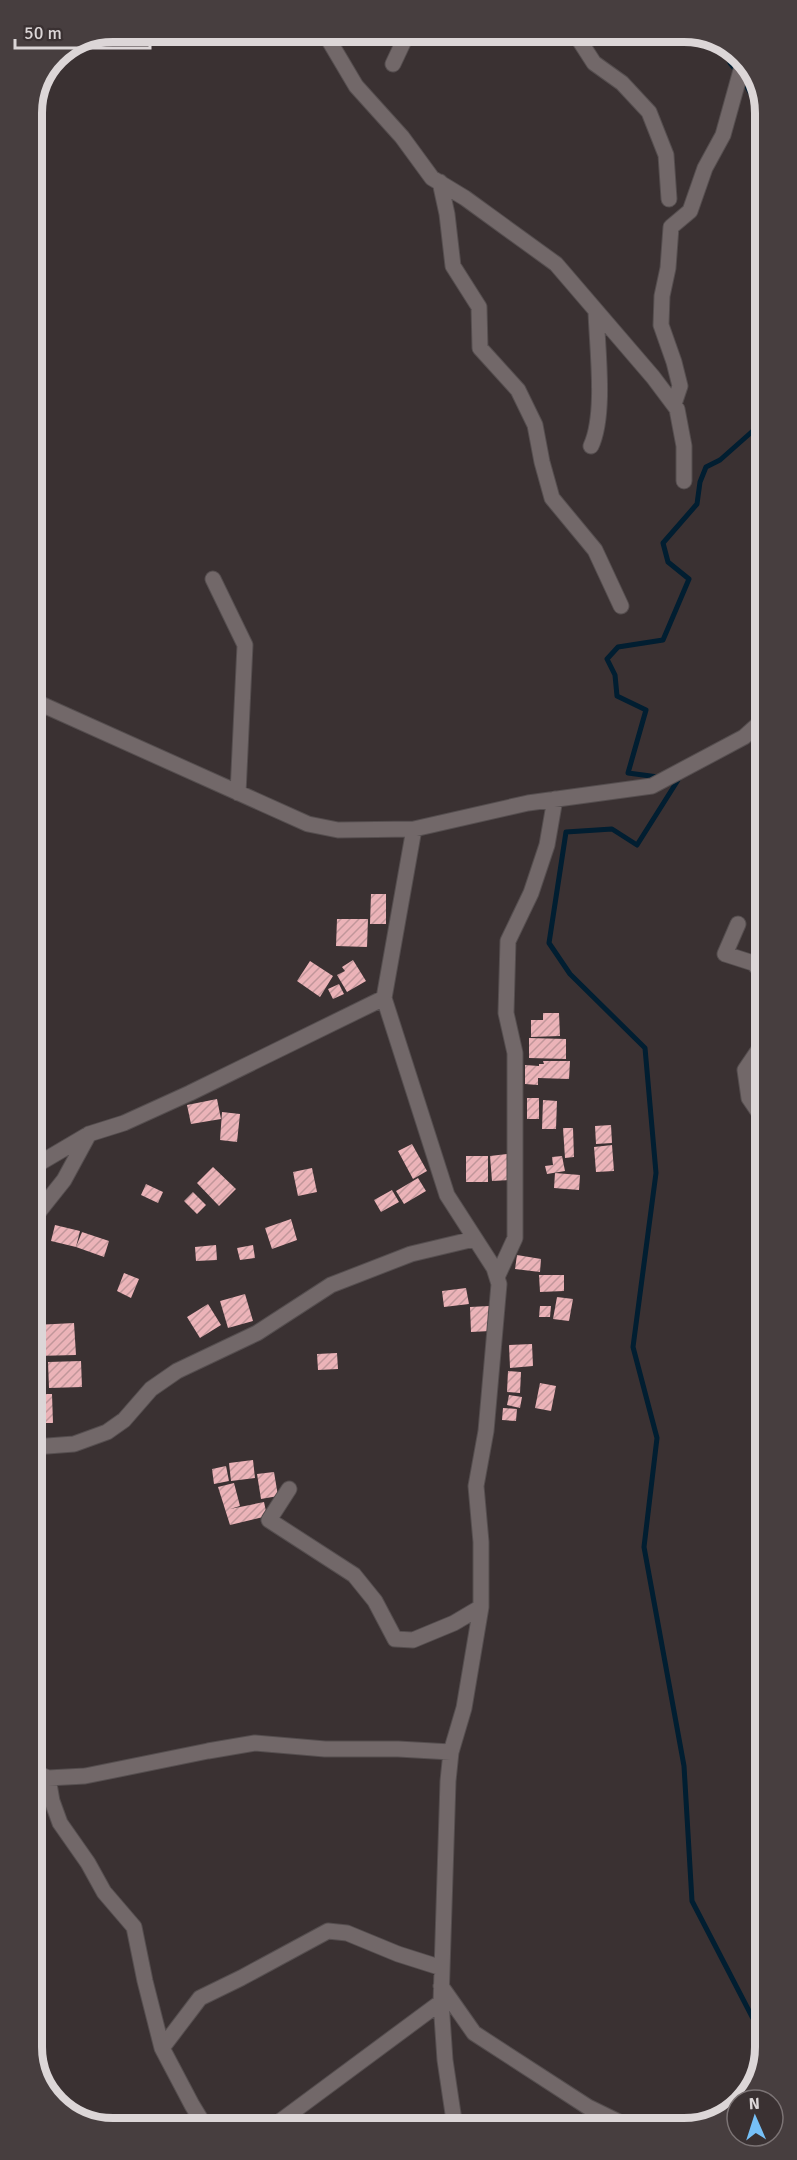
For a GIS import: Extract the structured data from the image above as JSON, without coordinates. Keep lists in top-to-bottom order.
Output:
{
  "scale_bar": "50 m",
  "north": "top"
}
